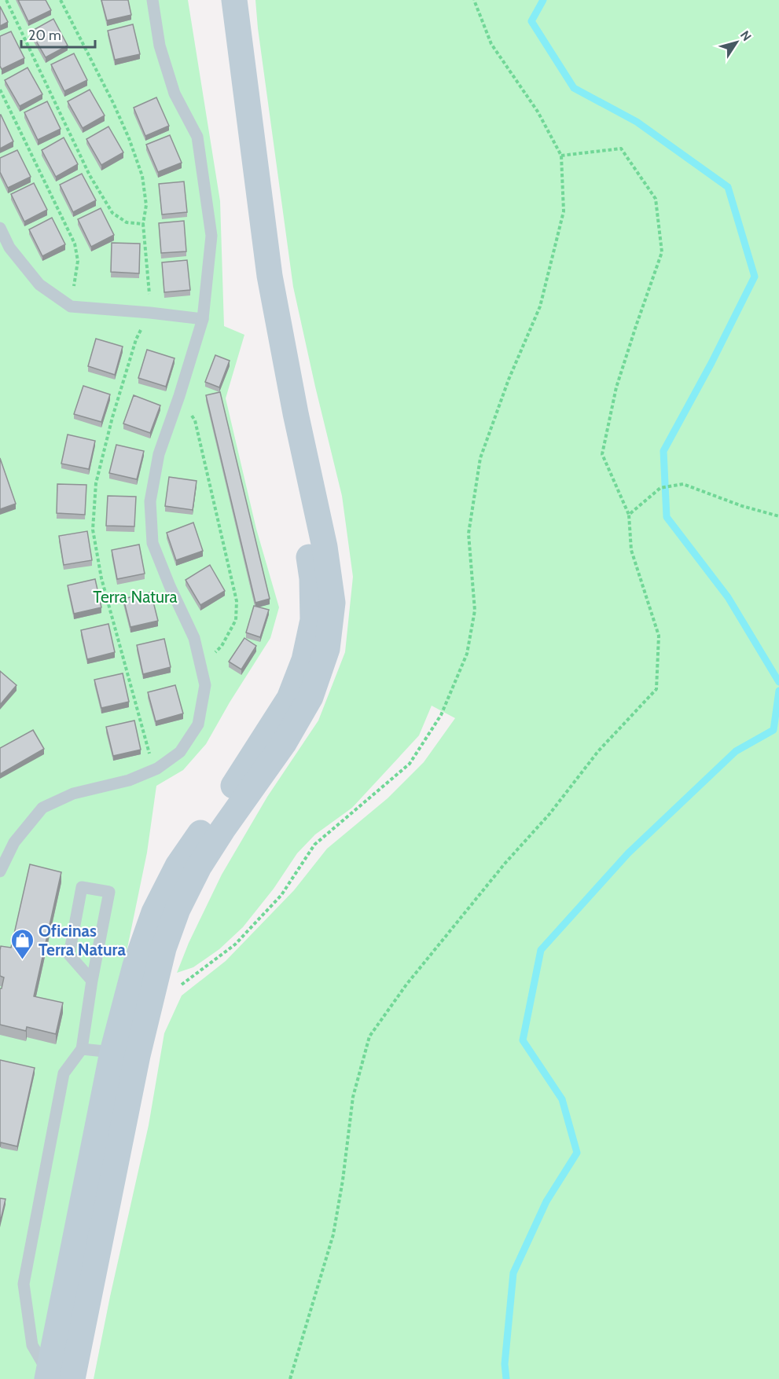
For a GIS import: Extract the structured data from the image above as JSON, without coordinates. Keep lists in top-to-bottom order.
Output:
{
  "parks": ["Terra Natura"],
  "places": {
    "shop": ["Oficinas Terra Natura"]
  },
  "scale_bar": "20 m",
  "north": "top right"
}
